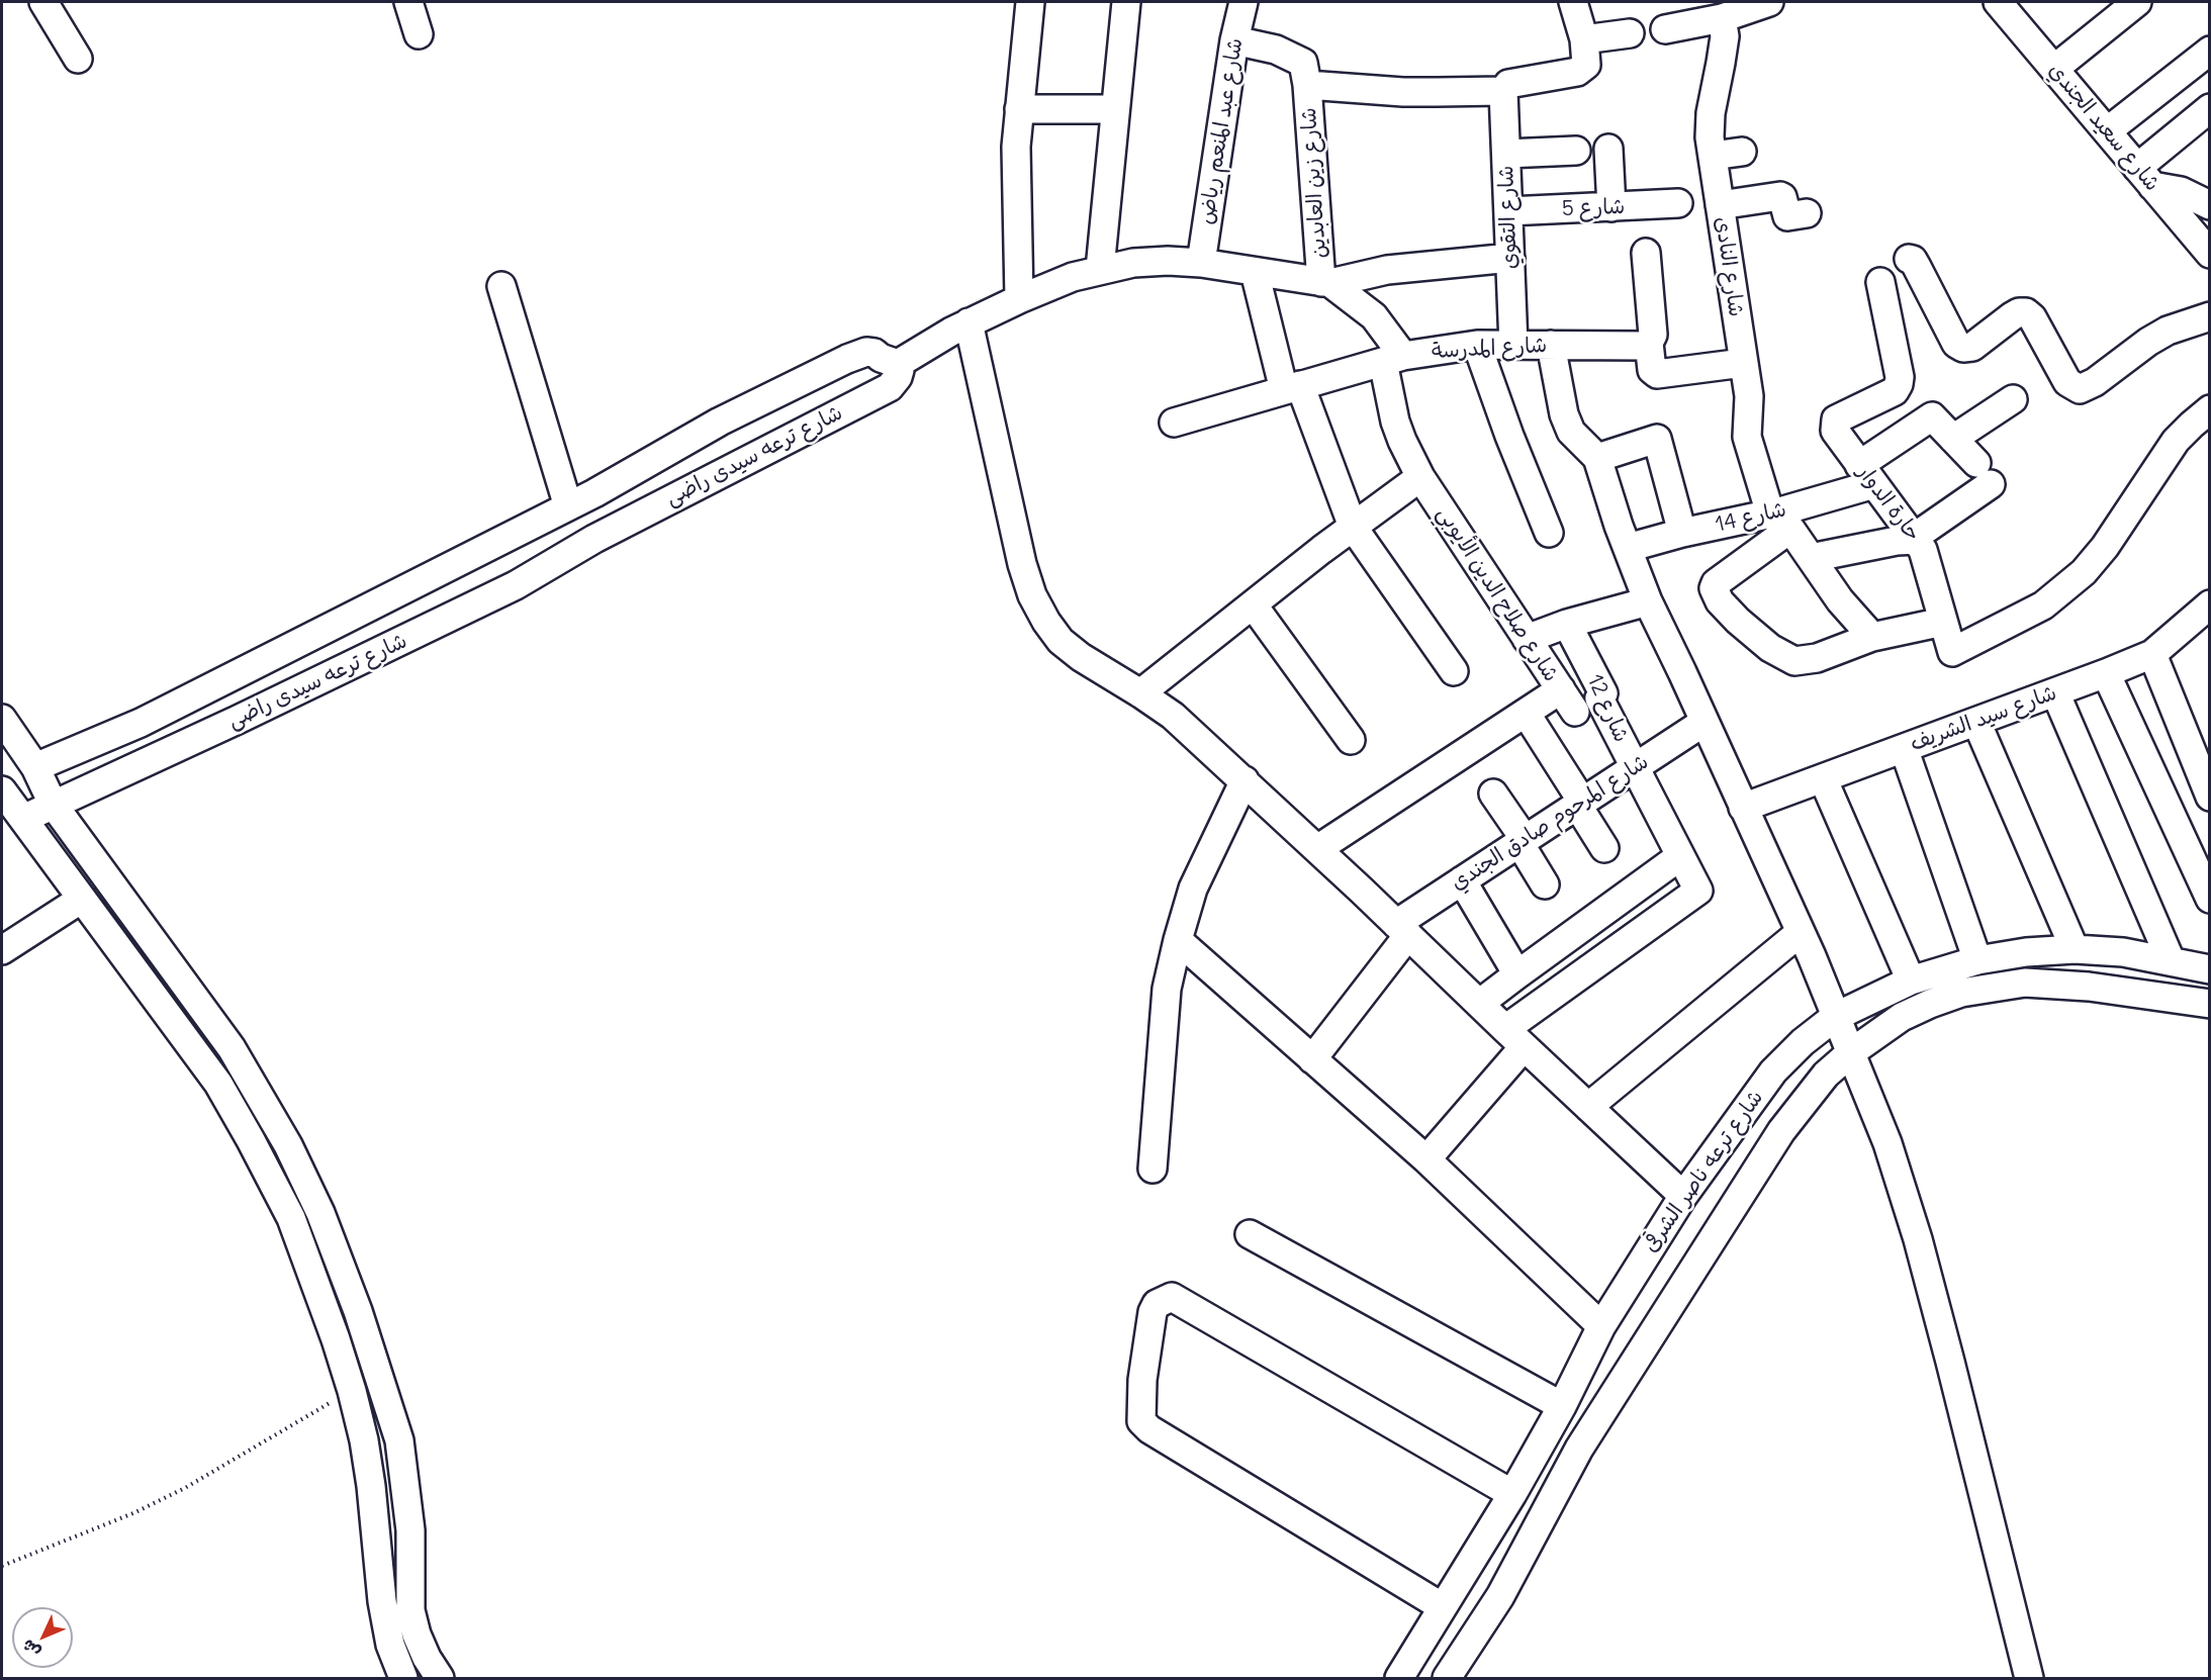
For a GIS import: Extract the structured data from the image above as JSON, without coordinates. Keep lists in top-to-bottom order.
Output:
{
  "streets": {
    "street": [
      "شارع سعيد الجندي",
      "شارع عبد المنعم رياض",
      "شارع زين العابدين",
      "شارع 5",
      "شارع التقوي",
      "شارع النادى",
      "شارع المدرسة",
      "شارع ترعه سيدى راضى",
      "حارة الدوار",
      "شارع 14",
      "شارع صلاح الدين الأيوبي",
      "شارع 12",
      "شارع سيد الشريف",
      "شارع المرحوم صادق الجندي",
      "شارع ترعه ناصر الشرقى"
    ]
  },
  "crossings": [
    ["شارع عبد المنعم رياض", "شارع زين العابدين"],
    ["شارع 5", "شارع التقوي"],
    ["شارع التقوي", "شارع المدرسة"],
    ["شارع النادى", "شارع 14"],
    ["شارع المدرسة", "شارع صلاح الدين الأيوبي"],
    ["حارة الدوار", "شارع 14"],
    ["شارع 12", "شارع المرحوم صادق الجندي"]
  ],
  "north": "bottom left"
}
